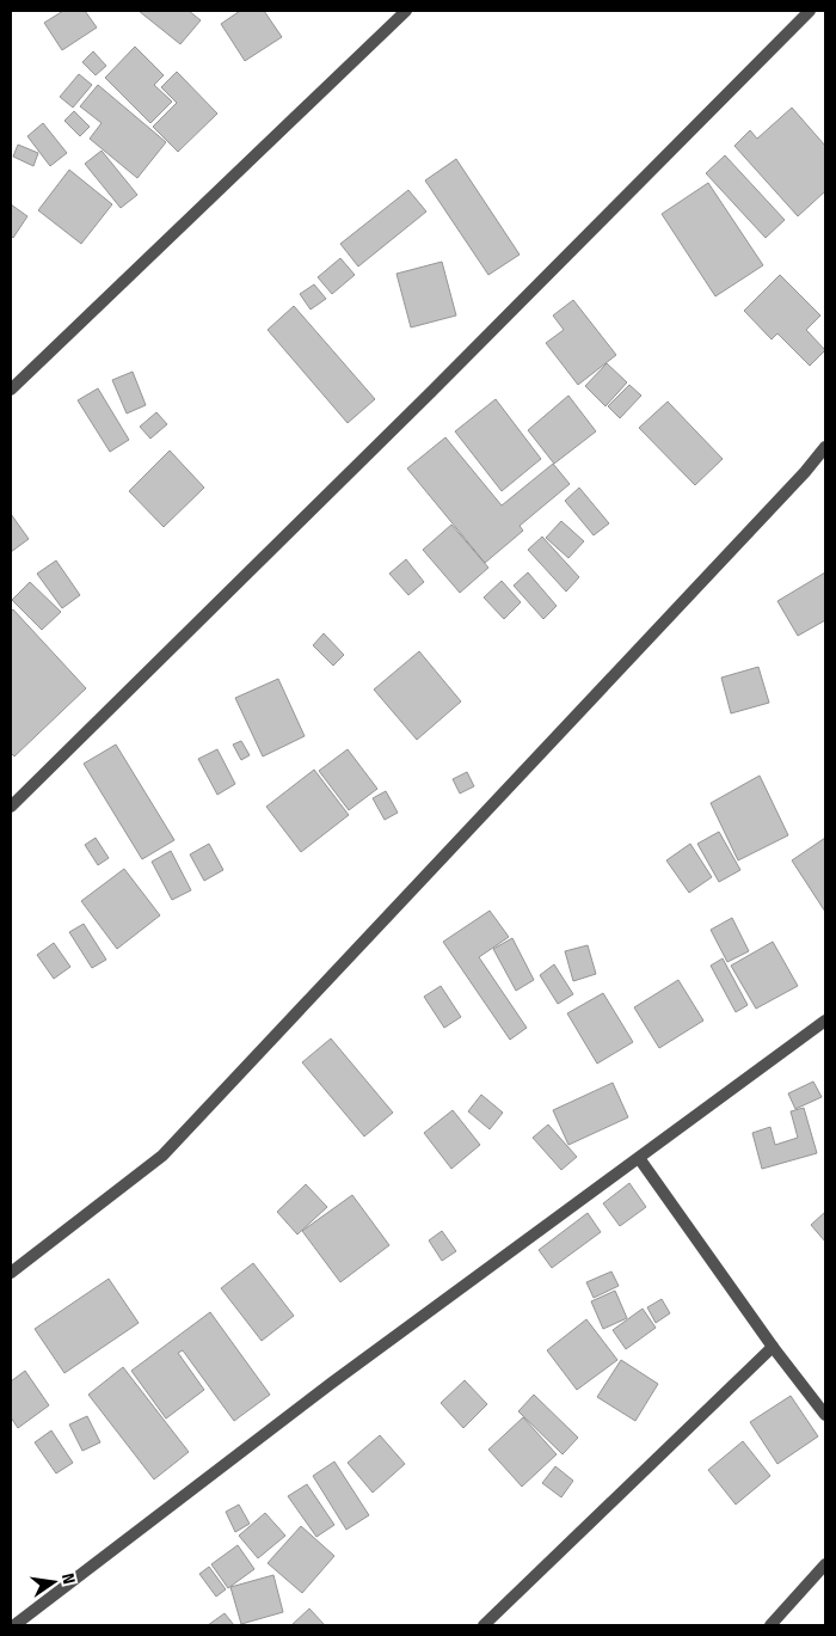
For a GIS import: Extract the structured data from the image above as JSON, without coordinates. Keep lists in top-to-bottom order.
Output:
{
  "north": "right"
}
